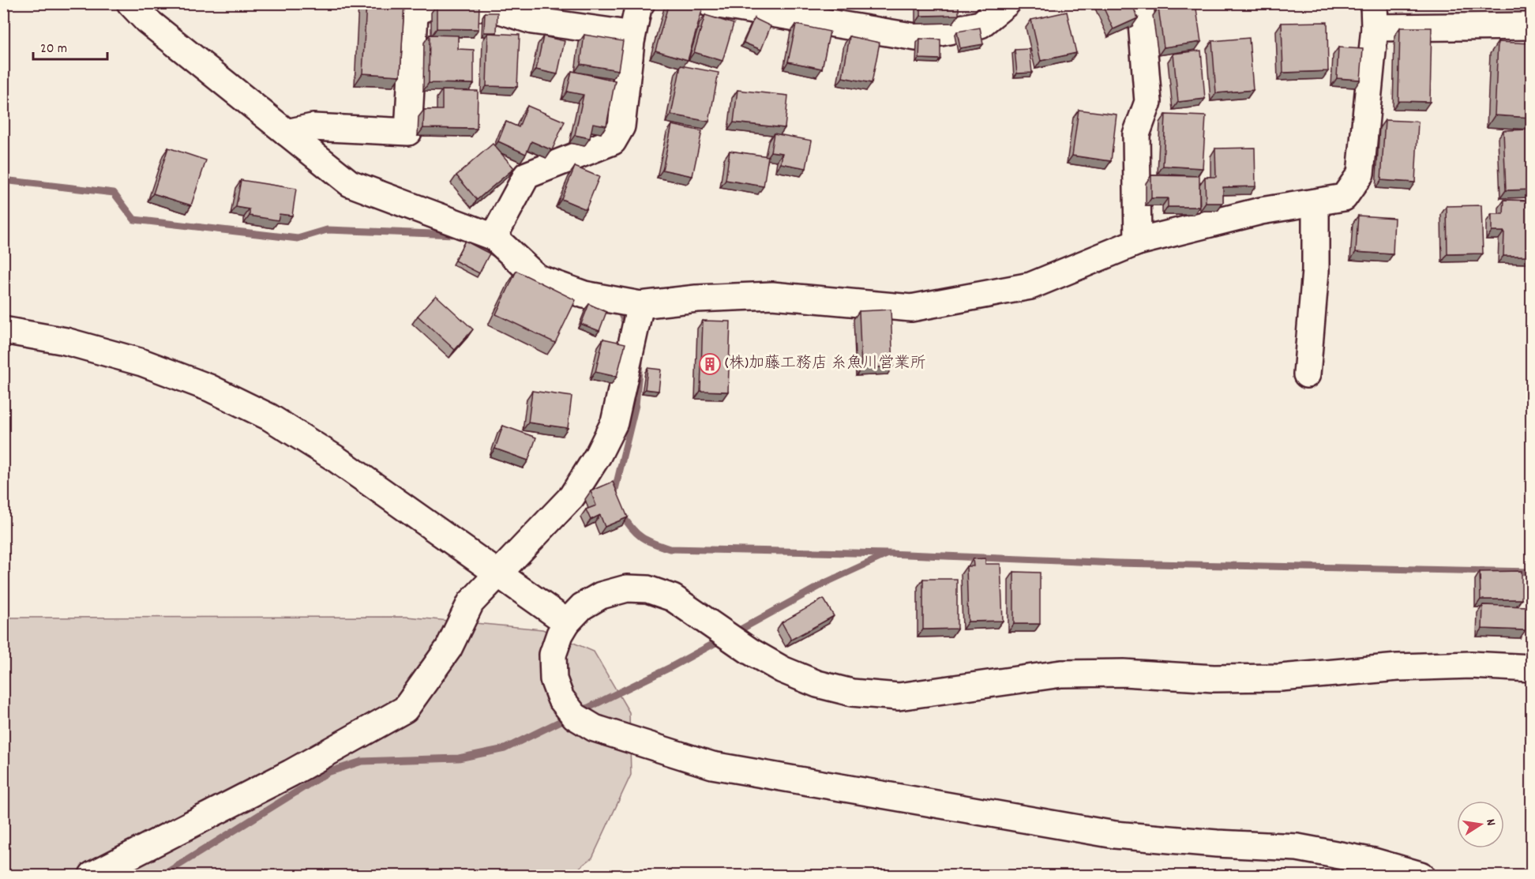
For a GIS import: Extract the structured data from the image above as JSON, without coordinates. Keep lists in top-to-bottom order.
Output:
{
  "places": {
    "building": ["(株)加藤工務店 糸魚川営業所"]
  },
  "scale_bar": "20 m",
  "north": "right"
}
